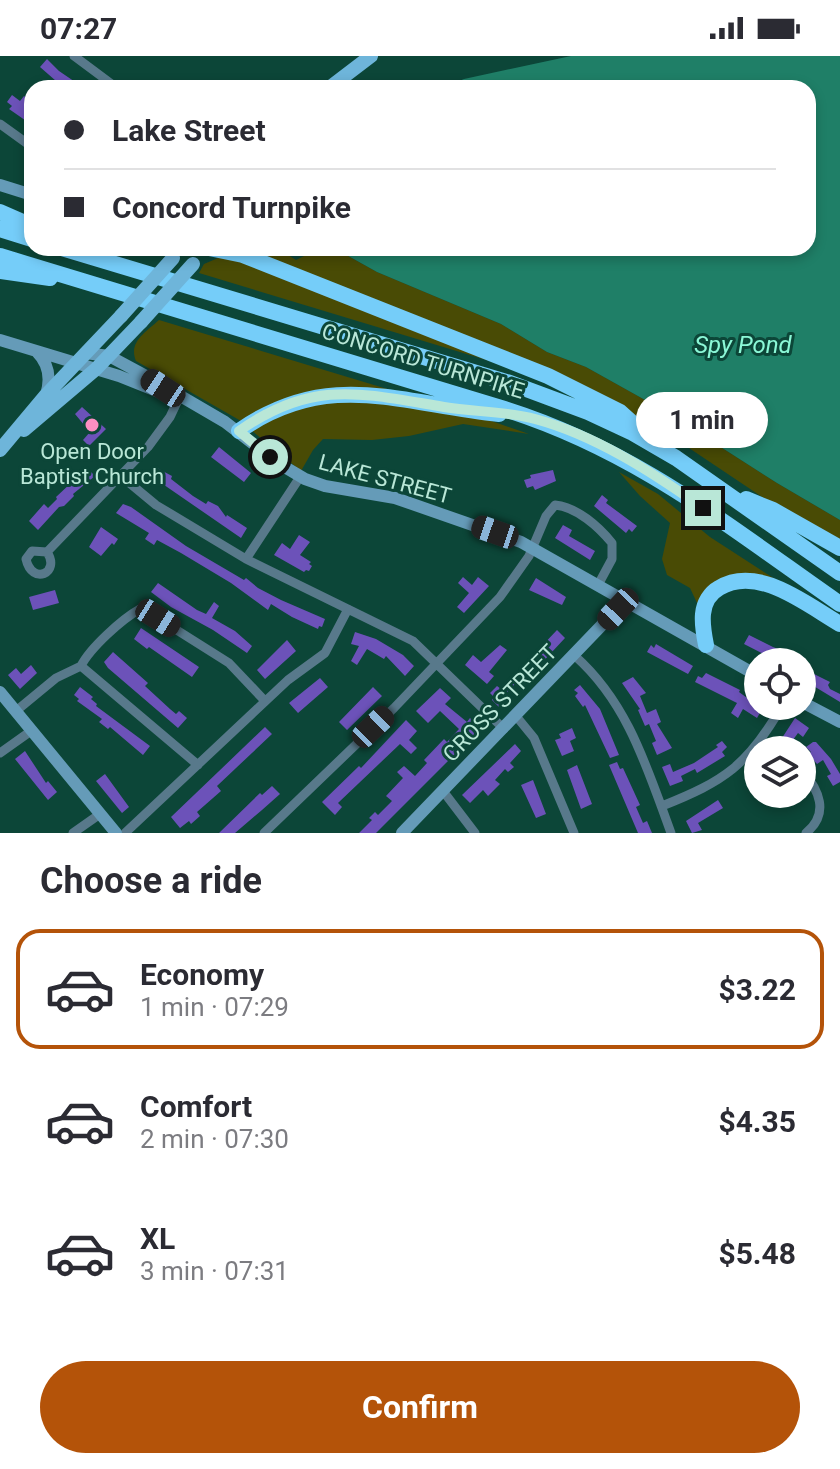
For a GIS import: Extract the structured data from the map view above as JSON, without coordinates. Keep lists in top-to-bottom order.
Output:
{
  "streets": {
    "highway": ["CONCORD TURNPIKE"],
    "main road": ["LAKE STREET", "CROSS STREET"]
  },
  "crossings": [
    ["LAKE STREET", "CROSS STREET"]
  ],
  "water": ["Spy Pond"],
  "places": ["Open Door Baptist Church"],
  "page": {
    "status": "07:27",
    "banner": ["Lake Street", "Concord Turnpike"],
    "bubble": "1 min",
    "heading": "Choose a ride",
    "list": [
      {
        "name": "Economy",
        "note": "1 min · 07:29",
        "value": "$3.22"
      },
      {
        "name": "Comfort",
        "note": "2 min · 07:30",
        "value": "$4.35"
      },
      {
        "name": "XL",
        "note": "3 min · 07:31",
        "value": "$5.48"
      }
    ],
    "buttons": "Confirm"
  }
}
